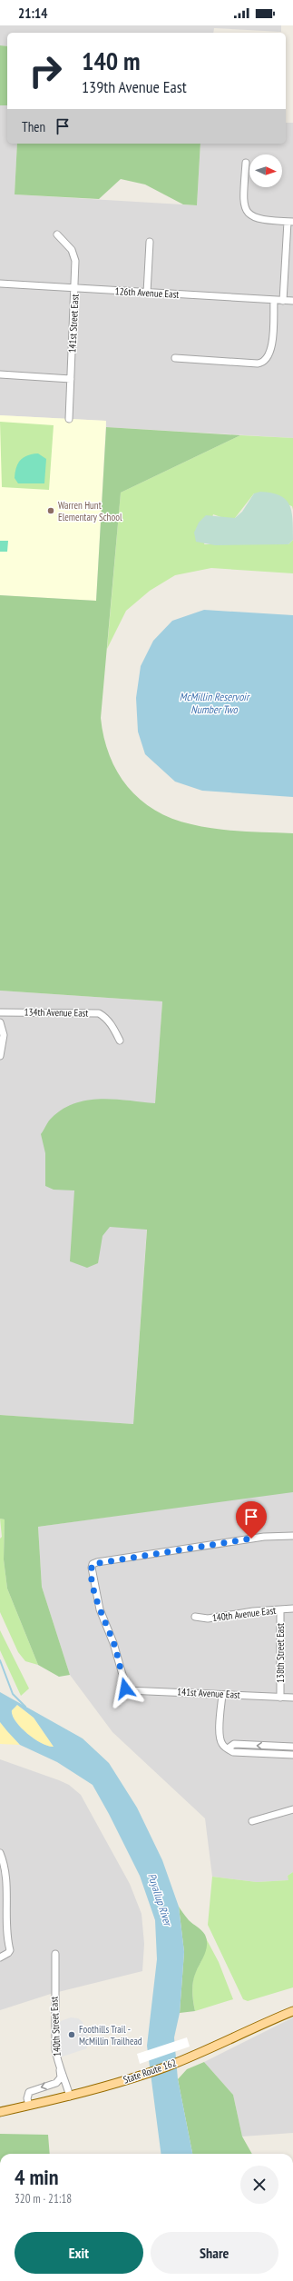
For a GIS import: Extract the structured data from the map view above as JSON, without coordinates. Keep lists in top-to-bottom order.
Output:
{
  "streets": {
    "main road": ["State Route 162"],
    "street": [
      "126th Avenue East",
      "141st Street East",
      "134th Avenue East",
      "140th Avenue East",
      "138th Street East",
      "141st Avenue East",
      "140th Street East"
    ]
  },
  "crossings": [
    ["126th Avenue East", "141st Street East"],
    ["140th Avenue East", "138th Street East"],
    ["138th Street East", "141st Avenue East"],
    ["140th Street East", "State Route 162"]
  ],
  "water": ["McMillin Reservoir Number Two", "Puyallup River"],
  "places": ["Warren Hunt Elementary School", "Foothills Trail - McMillin Trailhead"],
  "north": "right",
  "page": {
    "status": "21:14",
    "turn": ["140 m", "139th Avenue East"],
    "then": "Then",
    "heading": ["4 min", "320 m · 21:18"],
    "buttons": ["Exit", "Share"]
  }
}
